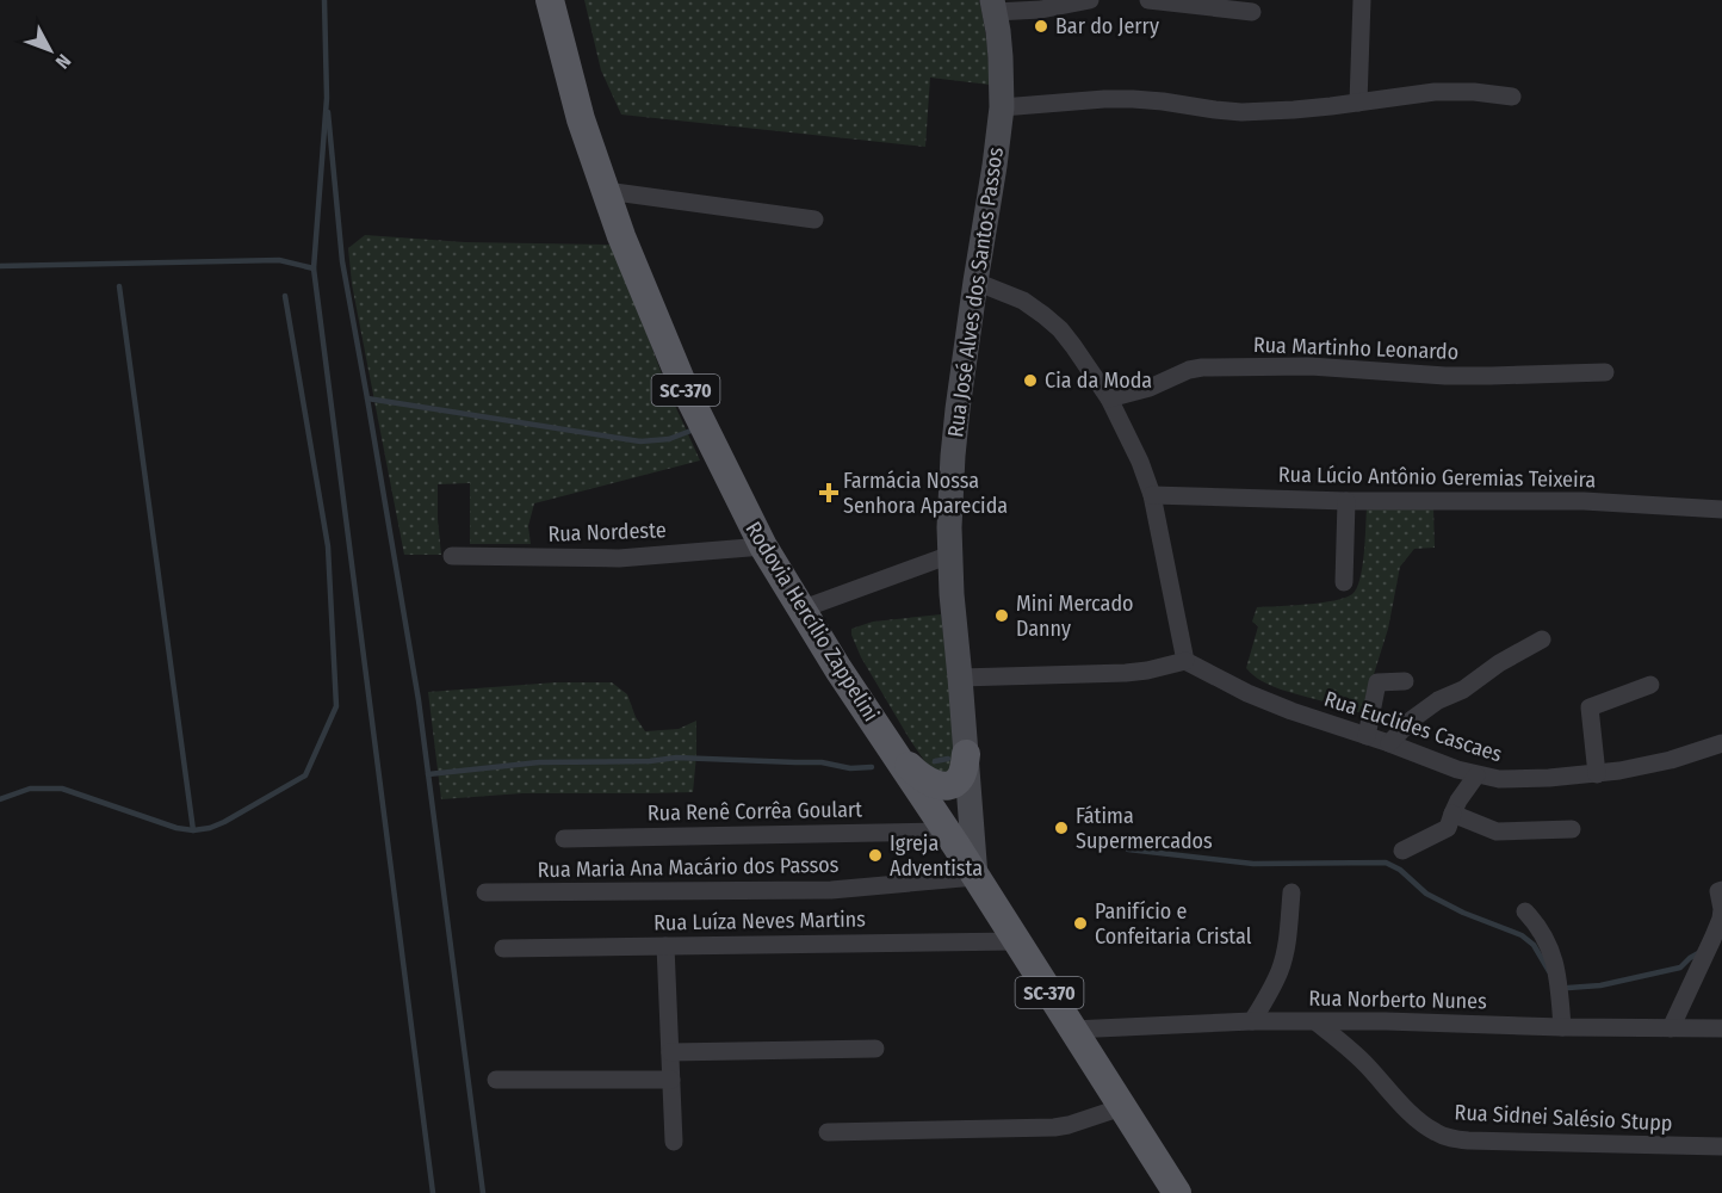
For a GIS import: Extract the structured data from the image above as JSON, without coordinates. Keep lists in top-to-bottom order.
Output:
{
  "streets": {
    "main road": ["SC-370", "Rodovia Hercílio Zappelini"],
    "street": [
      "Rua José Alves dos Santos Passos",
      "Rua Martinho Leonardo",
      "Rua Lúcio Antônio Geremias Teixeira",
      "Rua Nordeste",
      "Rua Euclides Cascaes",
      "Rua Renê Corrêa Goulart",
      "Rua Maria Ana Macário dos Passos",
      "Rua Luíza Neves Martins",
      "Rua Norberto Nunes",
      "Rua Sidnei Salésio Stupp"
    ]
  },
  "crossings": [
    ["Rua José Alves dos Santos Passos", "Rodovia Hercílio Zappelini"],
    ["Rua José Alves dos Santos Passos", "Rua Renê Corrêa Goulart"],
    ["Rua José Alves dos Santos Passos", "Rua Maria Ana Macário dos Passos"],
    ["Rua Nordeste", "Rodovia Hercílio Zappelini"],
    ["Rodovia Hercílio Zappelini", "Rua Renê Corrêa Goulart"],
    ["Rodovia Hercílio Zappelini", "Rua Maria Ana Macário dos Passos"],
    ["Rodovia Hercílio Zappelini", "Rua Luíza Neves Martins"],
    ["Rodovia Hercílio Zappelini", "Rua Norberto Nunes"],
    ["Rua Norberto Nunes", "Rua Sidnei Salésio Stupp"]
  ],
  "places": {
    "other": [
      "Bar do Jerry",
      "Cia da Moda",
      "Mini Mercado Danny",
      "Fátima Supermercados",
      "Igreja Adventista",
      "Panifício e Confeitaria Cristal"
    ],
    "health": ["Farmácia Nossa Senhora Aparecida"]
  },
  "north": "bottom right"
}
